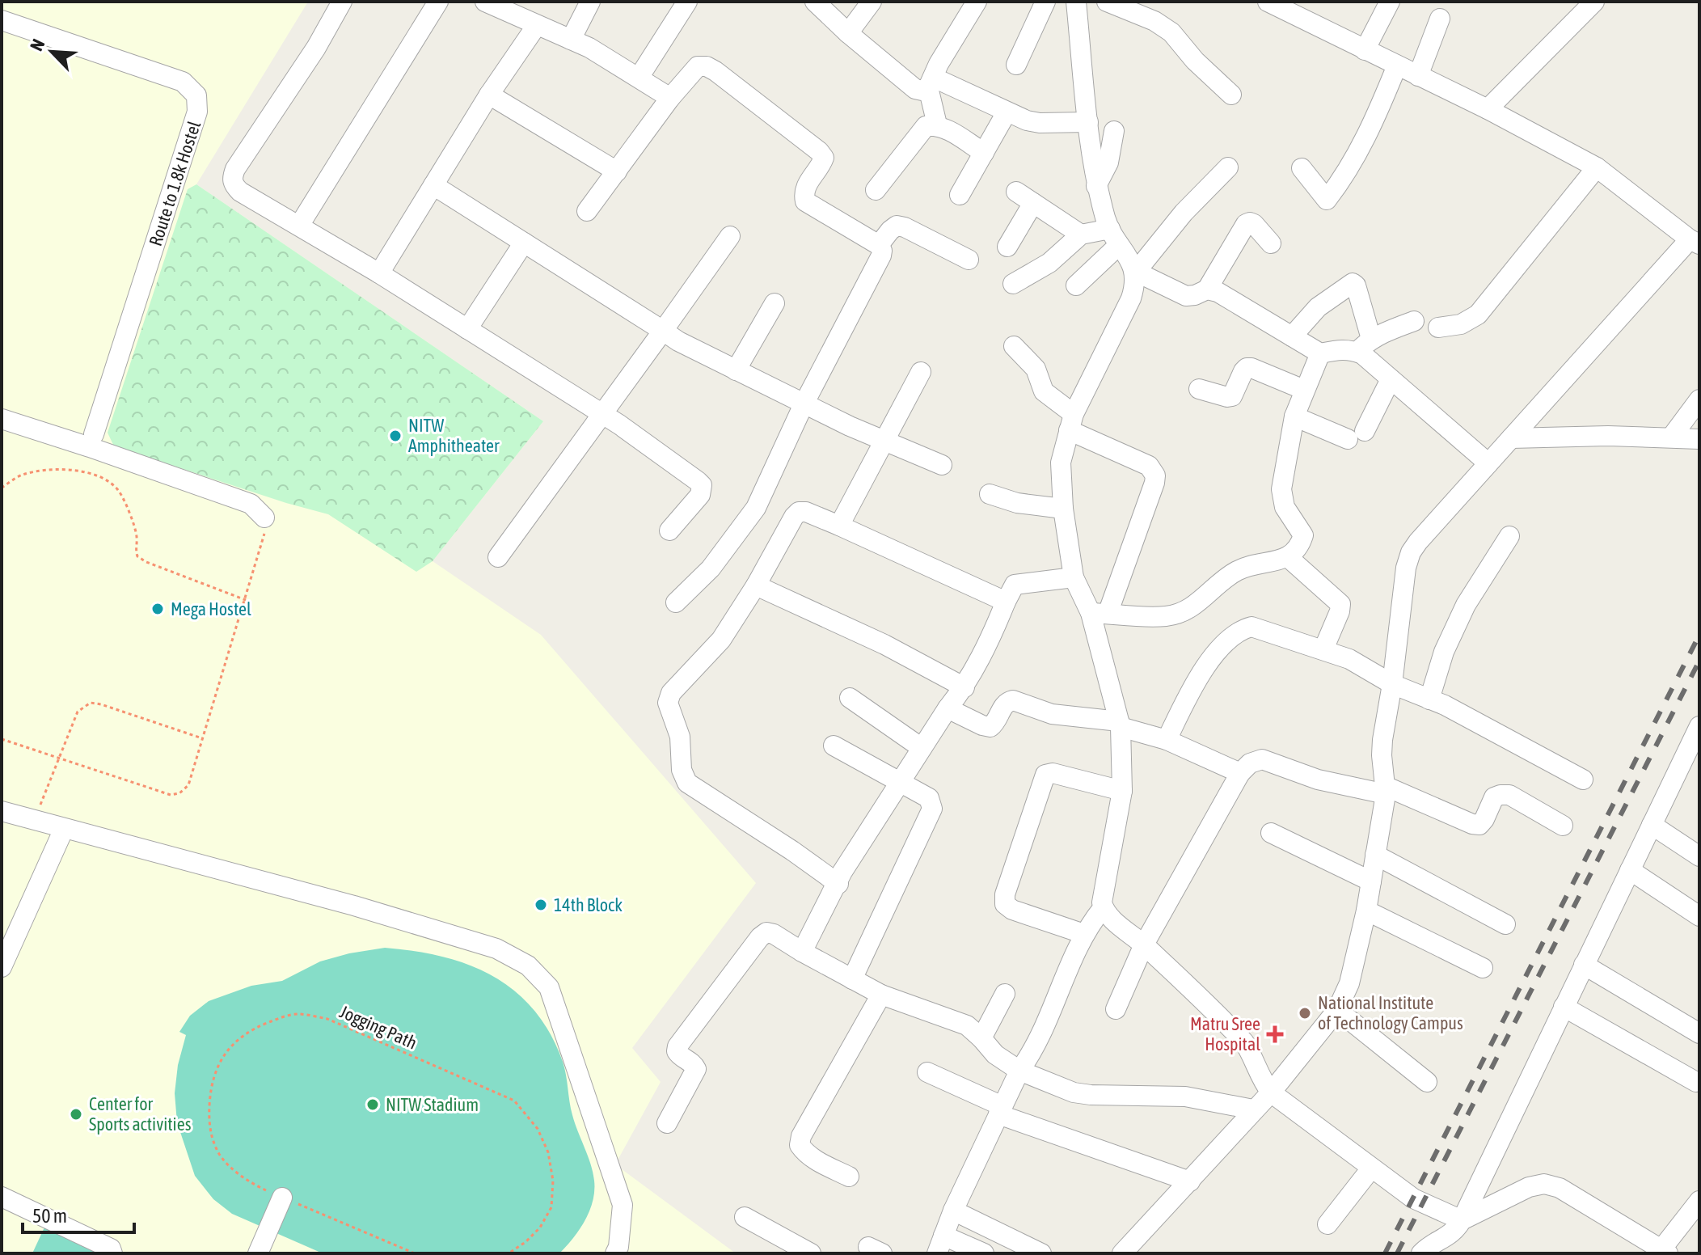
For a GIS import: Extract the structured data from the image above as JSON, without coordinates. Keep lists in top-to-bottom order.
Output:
{
  "streets": {
    "street": ["Route to 1.8k Hostel"],
    "path": ["Jogging Path"]
  },
  "places": {
    "other": [
      "NITW Amphitheater",
      "Mega Hostel",
      "14th Block",
      "National Institute of Technology Campus",
      "NITW Stadium",
      "Center for Sports activities"
    ],
    "health": ["Matru Sree Hospital"]
  },
  "scale_bar": "50 m",
  "north": "top left"
}
